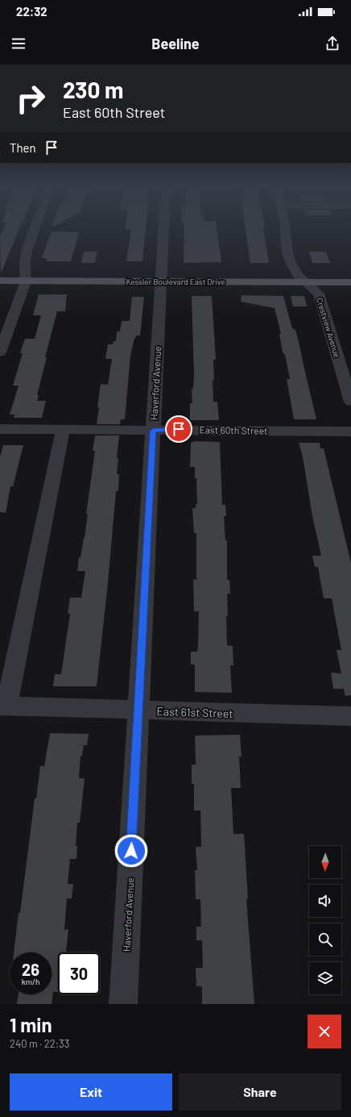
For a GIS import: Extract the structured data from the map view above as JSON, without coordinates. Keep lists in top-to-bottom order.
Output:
{
  "streets": {
    "main road": ["Kessler Boulevard East Drive"],
    "street": [
      "Crestview Avenue",
      "Haverford Avenue",
      "East 60th Street",
      "East 61st Street"
    ]
  },
  "crossings": [
    ["Kessler Boulevard East Drive", "Crestview Avenue"],
    ["Kessler Boulevard East Drive", "Haverford Avenue"],
    ["Haverford Avenue", "East 60th Street"],
    ["Haverford Avenue", "East 61st Street"]
  ],
  "north": "bottom",
  "page": {
    "status": "22:32",
    "header": "Beeline",
    "turn": ["230 m", "East 60th Street"],
    "then": "Then",
    "speed": "26 km/h",
    "limit": "30",
    "heading": ["1 min", "240 m · 22:33"],
    "buttons": ["Exit", "Share"]
  }
}
